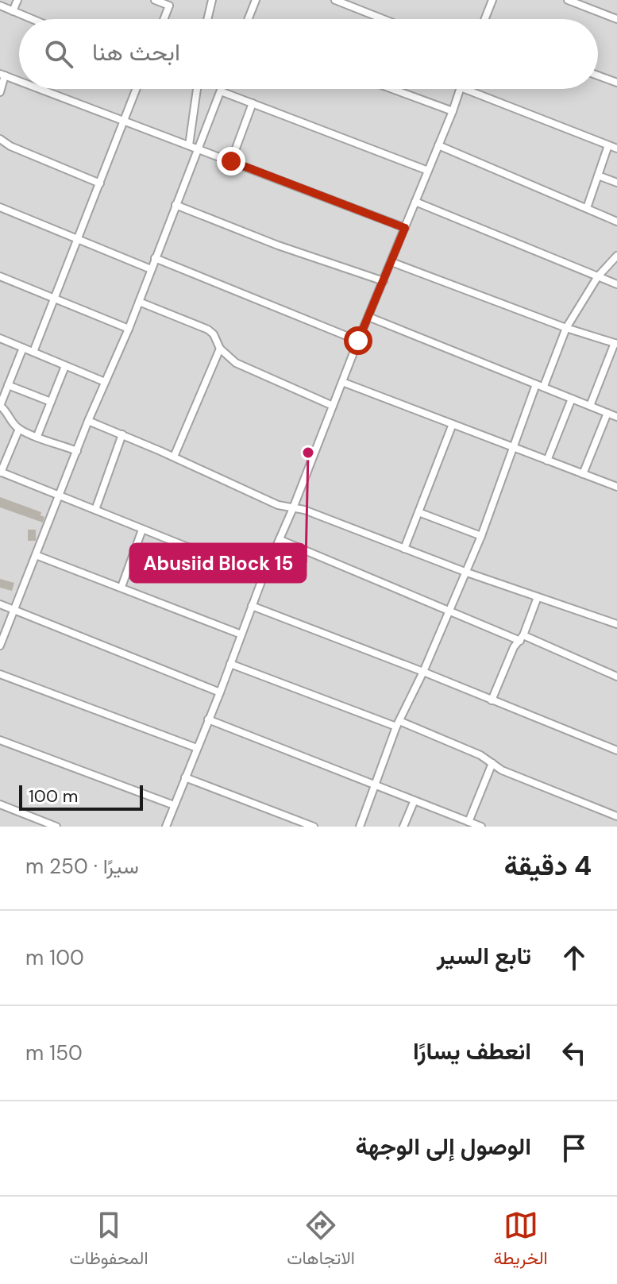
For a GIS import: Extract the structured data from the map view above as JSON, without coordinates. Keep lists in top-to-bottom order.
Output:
{
  "places": ["Abusiid Block 15"],
  "scale_bar": "100 m",
  "page": {
    "search": "ابحث هنا",
    "scale": "100 m",
    "heading": ["4 دقيقة", "سيرًا · 250 m"],
    "list": [
      ["تابع السير", "100 m"],
      ["انعطف يسارًا", "150 m"],
      "الوصول إلى الوجهة"
    ],
    "nav": ["الخريطة", "الاتجاهات", "المحفوظات"]
  }
}
